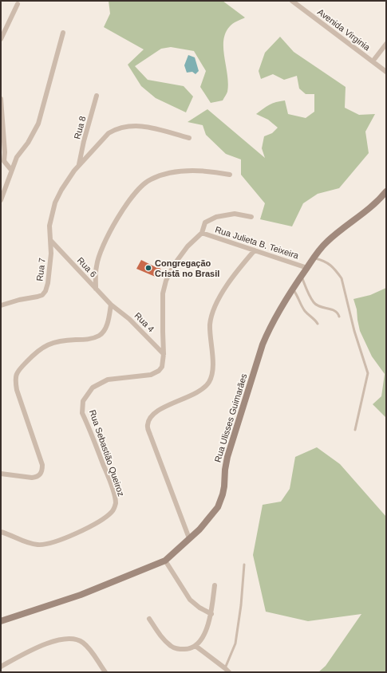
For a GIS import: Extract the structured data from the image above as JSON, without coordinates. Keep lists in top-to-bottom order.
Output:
{
  "streets": {
    "main road": ["Rua Ulisses Guimarães"],
    "street": [
      "Avenida Virginia",
      "Rua 8",
      "Rua Julieta B. Teixeira",
      "Rua 6",
      "Rua 7",
      "Rua 4",
      "Rua Sebastião Queiroz"
    ]
  },
  "crossings": [
    ["Rua 8", "Rua 7"],
    ["Rua Julieta B. Teixeira", "Rua Ulisses Guimarães"],
    ["Rua Julieta B. Teixeira", "Rua Sebastião Queiroz"],
    ["Rua 6", "Rua 7"],
    ["Rua 6", "Rua 4"],
    ["Rua 4", "Rua Sebastião Queiroz"]
  ],
  "places": ["Congregação Cristã no Brasil"]
}
